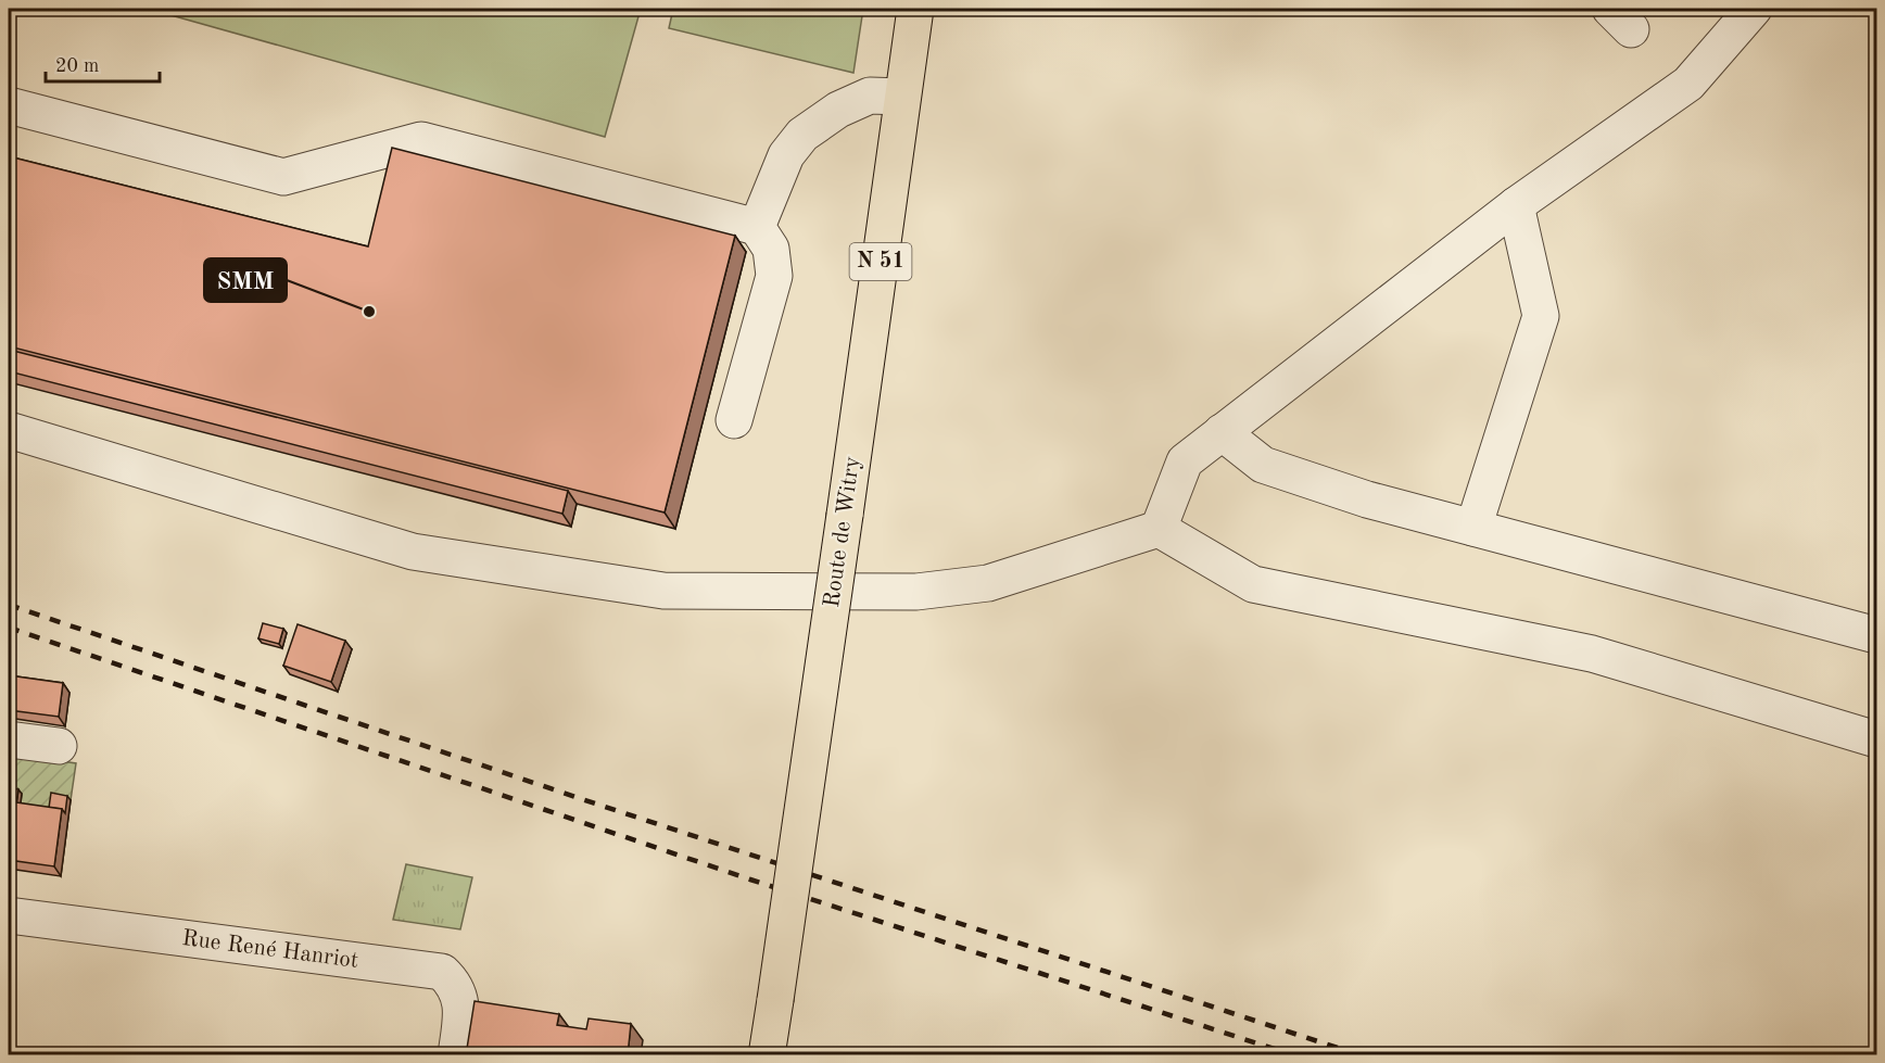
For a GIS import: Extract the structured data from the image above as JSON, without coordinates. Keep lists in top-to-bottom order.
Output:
{
  "streets": {
    "main road": ["N 51", "Route de Witry"],
    "street": ["Rue René Hanriot"]
  },
  "places": ["SMM"],
  "scale_bar": "20 m"
}
